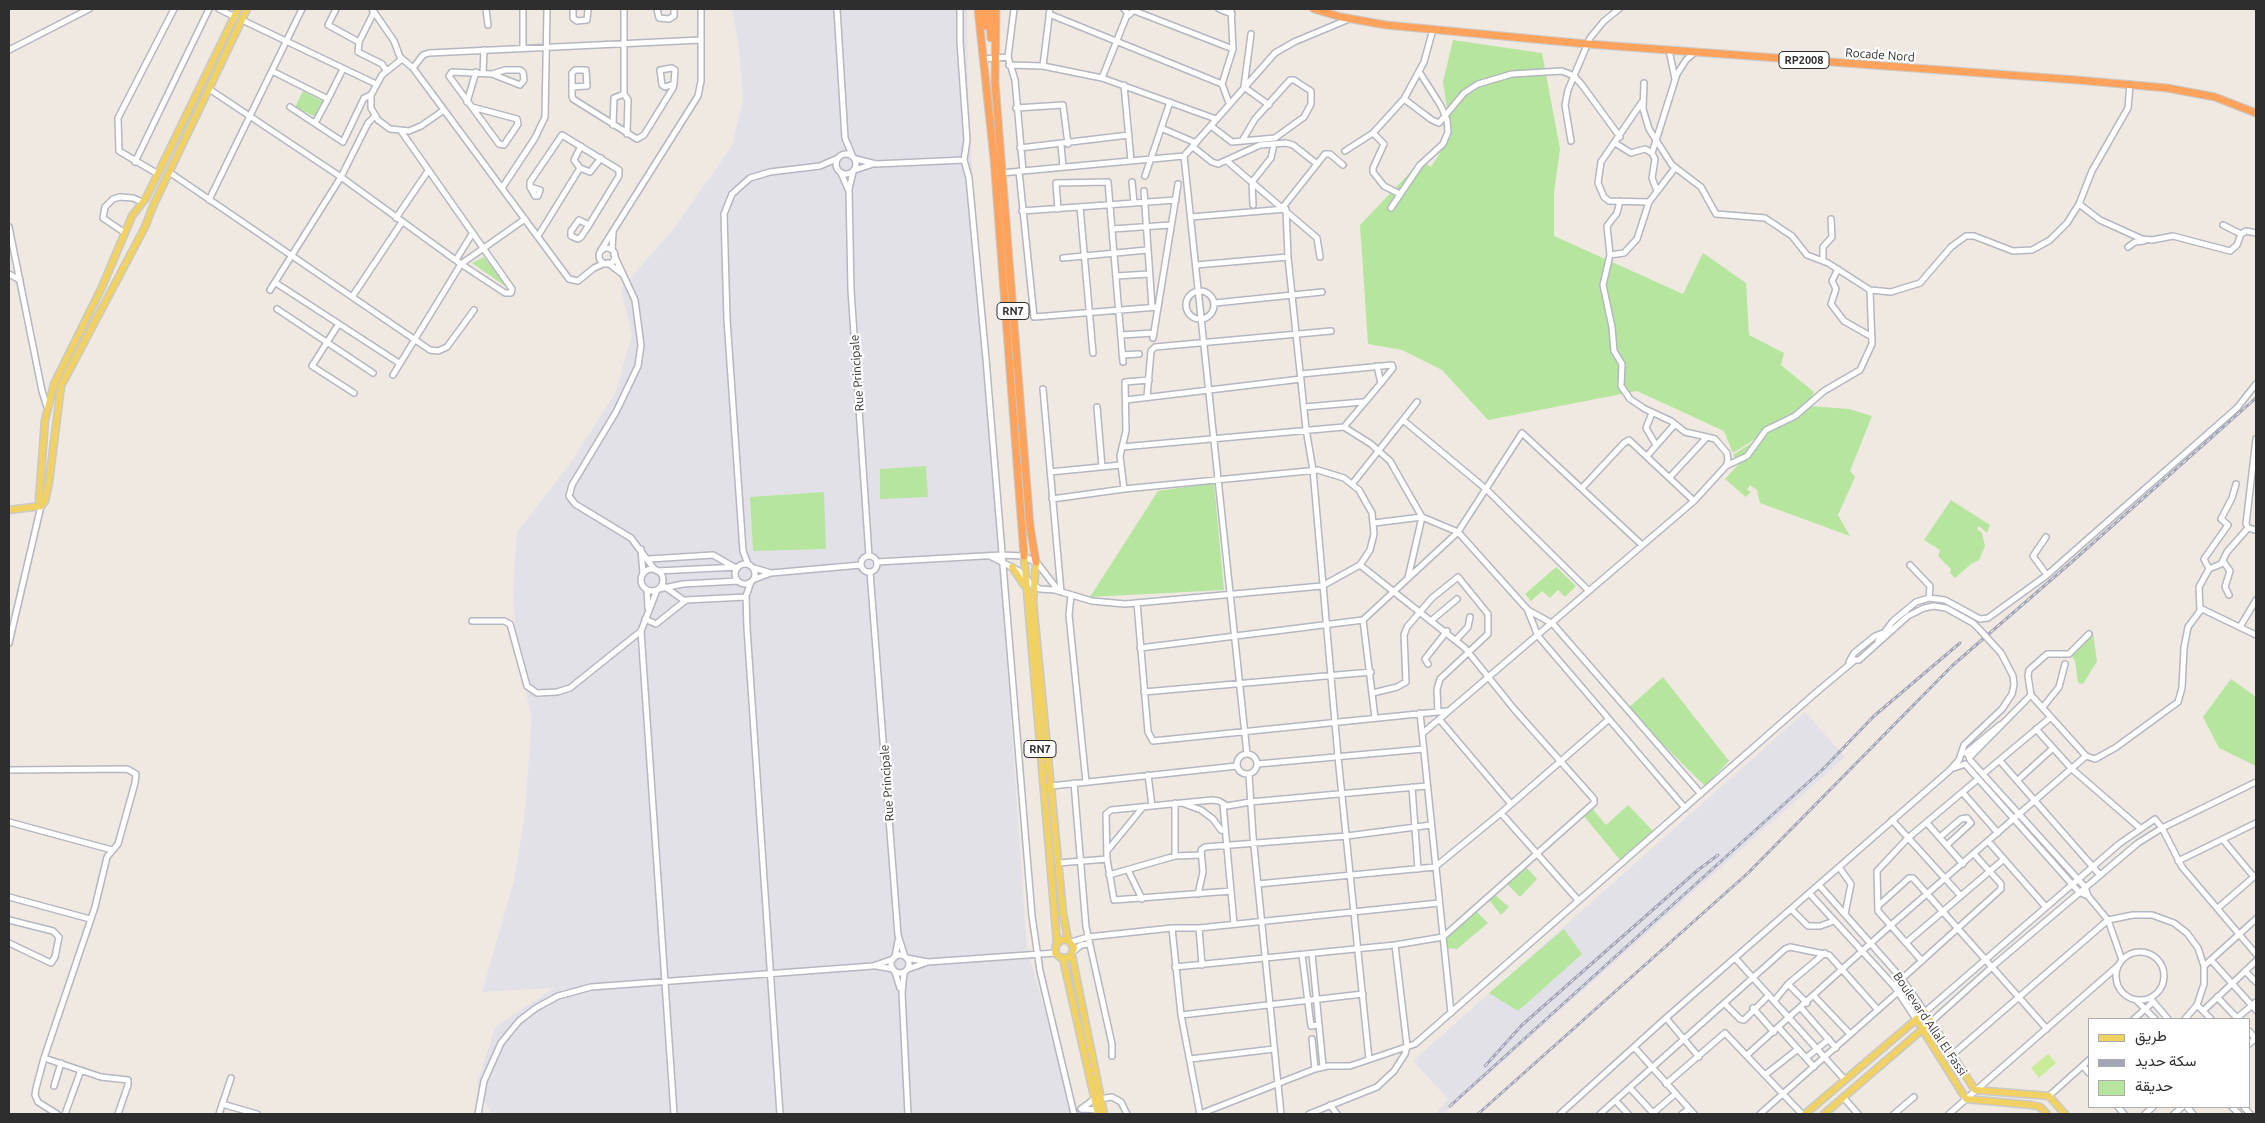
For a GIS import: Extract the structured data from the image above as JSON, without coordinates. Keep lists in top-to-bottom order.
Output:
{
  "streets": {
    "highway": ["Rocade Nord", "RP2008", "RN7"],
    "main road": ["Boulevard Allal El Fassi"],
    "street": ["Rue Principale"]
  },
  "legend": ["طريق", "سكة حديد", "حديقة"]
}
